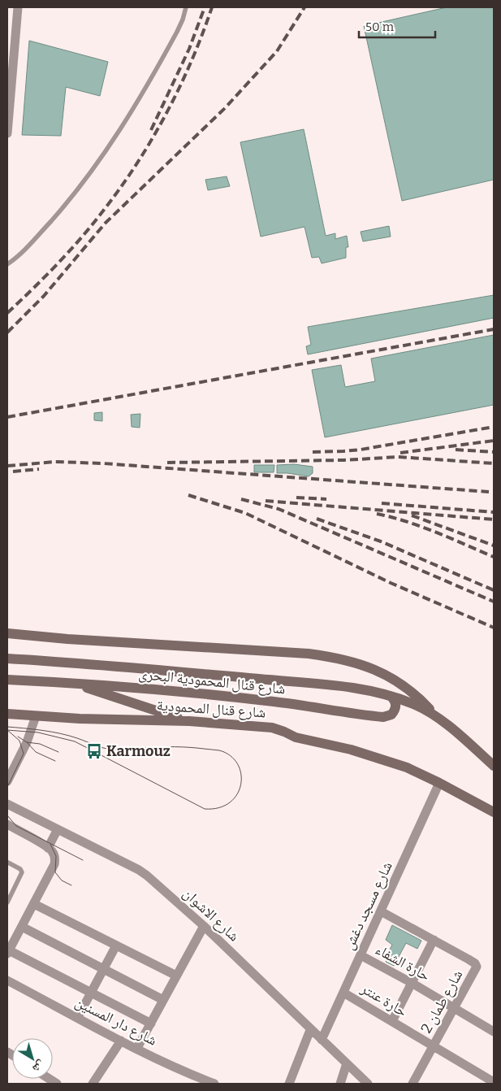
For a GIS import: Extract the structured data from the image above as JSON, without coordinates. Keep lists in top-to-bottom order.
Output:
{
  "streets": {
    "main road": ["شارع قنال المحمودية البحرى", "شارع قنال المحمودية"],
    "street": [
      "شارع مسجد دغش",
      "شارع الاشوان",
      "حارة الشفاء",
      "حارة عنتر",
      "شارع طمان 2",
      "شارع دار المسنين"
    ]
  },
  "crossings": [
    ["شارع قنال المحمودية", "شارع مسجد دغش"],
    ["شارع مسجد دغش", "شارع الاشوان"],
    ["شارع مسجد دغش", "حارة الشفاء"],
    ["شارع مسجد دغش", "حارة عنتر"],
    ["شارع مسجد دغش", "شارع طمان 2"],
    ["حارة الشفاء", "شارع طمان 2"],
    ["حارة عنتر", "شارع طمان 2"]
  ],
  "places": {
    "bus stop": ["Karmouz"]
  },
  "scale_bar": "50 m",
  "north": "bottom right"
}
